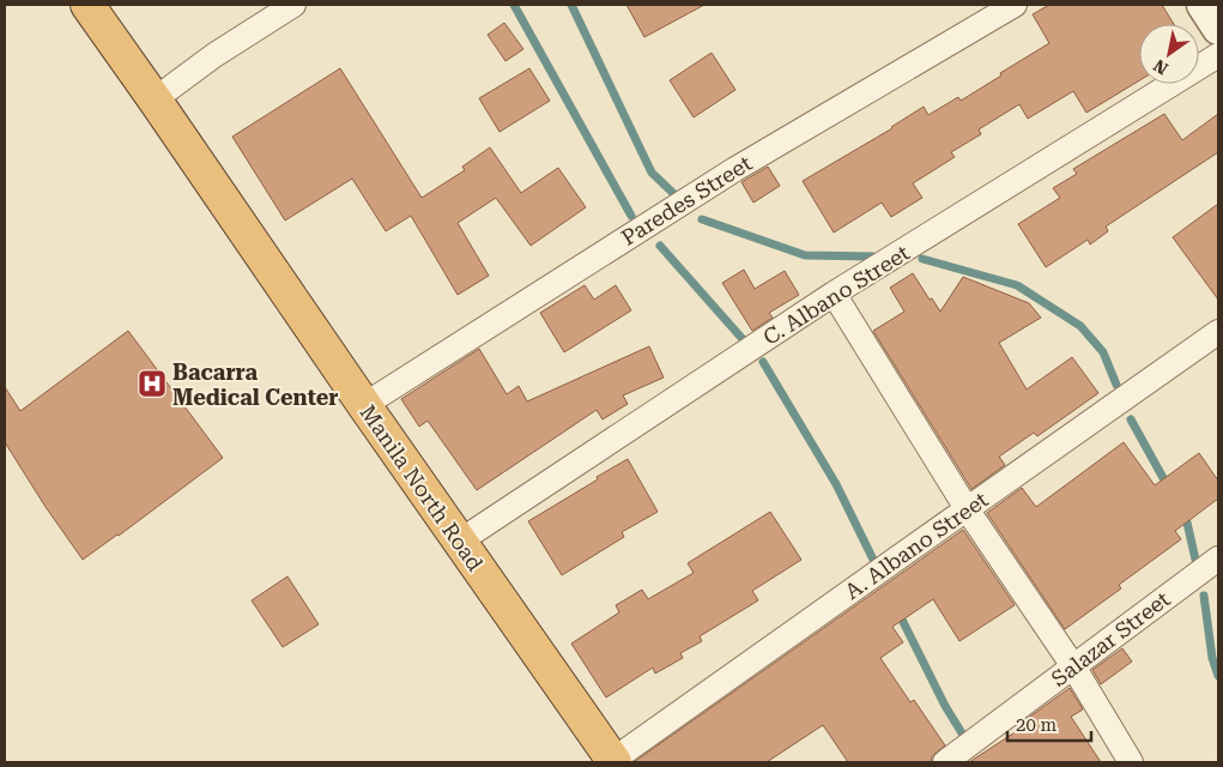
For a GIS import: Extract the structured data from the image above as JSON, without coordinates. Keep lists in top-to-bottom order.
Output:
{
  "streets": {
    "highway": ["Manila North Road"],
    "street": [
      "Paredes Street",
      "C. Albano Street",
      "A. Albano Street",
      "Salazar Street"
    ]
  },
  "crossings": [
    ["Paredes Street", "Manila North Road"],
    ["C. Albano Street", "Manila North Road"],
    ["Manila North Road", "A. Albano Street"]
  ],
  "places": {
    "hospital": ["Bacarra Medical Center"]
  },
  "scale_bar": "20 m",
  "north": "bottom left"
}
